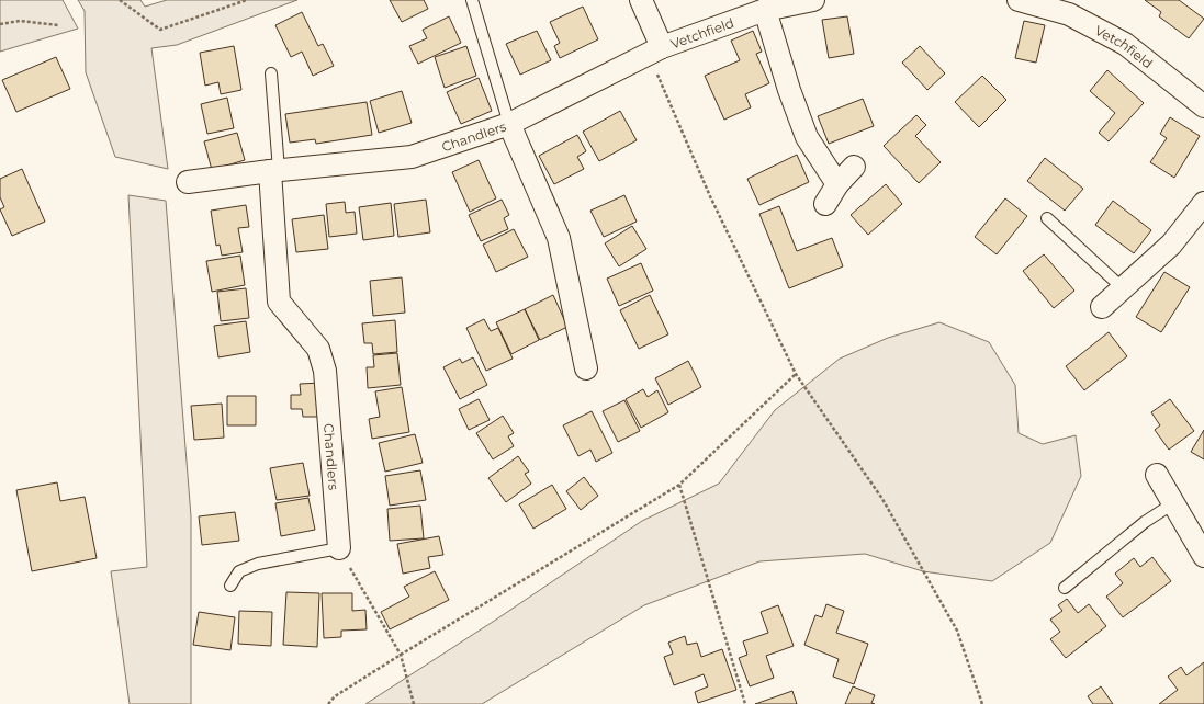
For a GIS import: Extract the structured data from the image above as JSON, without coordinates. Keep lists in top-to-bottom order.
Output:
{
  "streets": {
    "street": ["Vetchfield", "Chandlers"]
  },
  "crossings": [
    ["Vetchfield", "Chandlers"]
  ]
}
